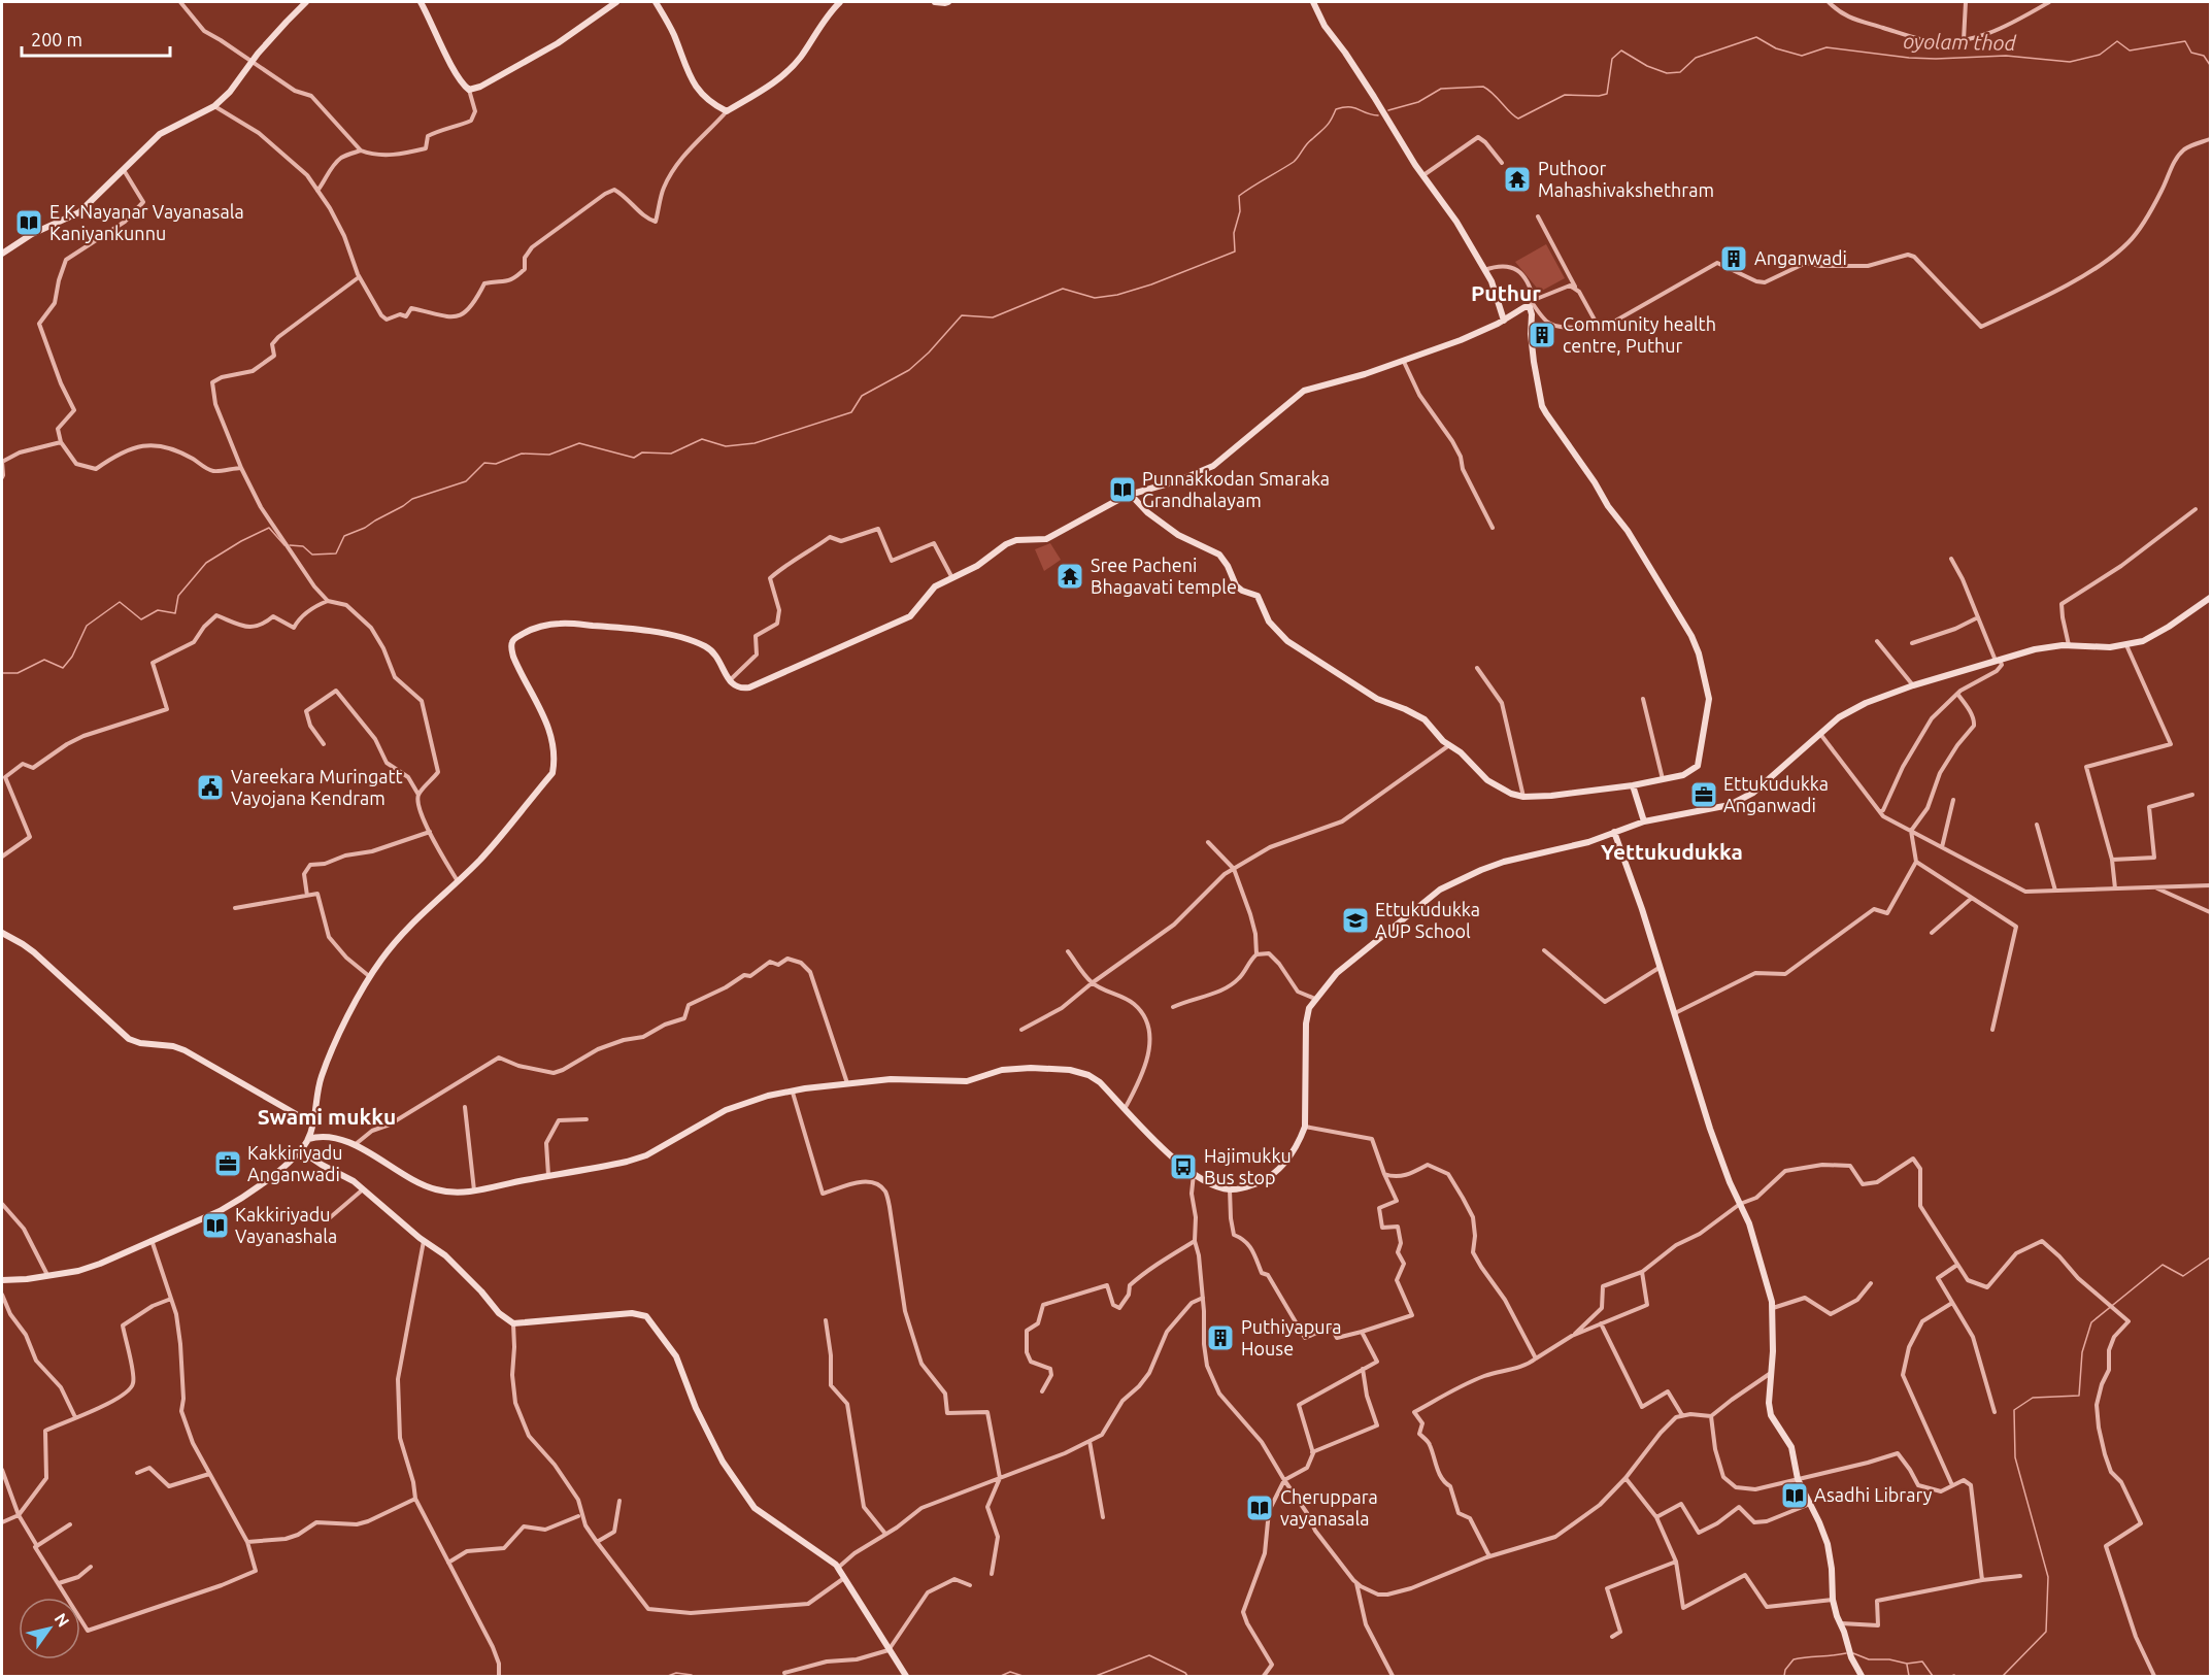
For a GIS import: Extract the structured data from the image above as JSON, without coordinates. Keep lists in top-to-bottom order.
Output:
{
  "districts": ["Puthur", "Yettukudukka", "Swami mukku"],
  "water": ["oyolam thod"],
  "places": {
    "temple": ["Puthoor Mahashivakshethram", "Sree Pacheni Bhagavati temple"],
    "library": [
      "E K Nayanar Vayanasala Kaniyankunnu",
      "Punnakkodan Smaraka Grandhalayam",
      "Kakkiriyadu Vayanashala",
      "Asadhi Library",
      "Cheruppara vayanasala"
    ],
    "building": ["Anganwadi", "Community health centre, Puthur", "Puthiyapura House"],
    "public building": ["Vareekara Muringatt Vayojana Kendram"],
    "office": ["Ettukudukka Anganwadi", "Kakkiriyadu Anganwadi"],
    "school or university": ["Ettukudukka AUP School"],
    "bus stop": ["Hajimukku Bus stop"]
  },
  "scale_bar": "200 m",
  "north": "top right"
}
